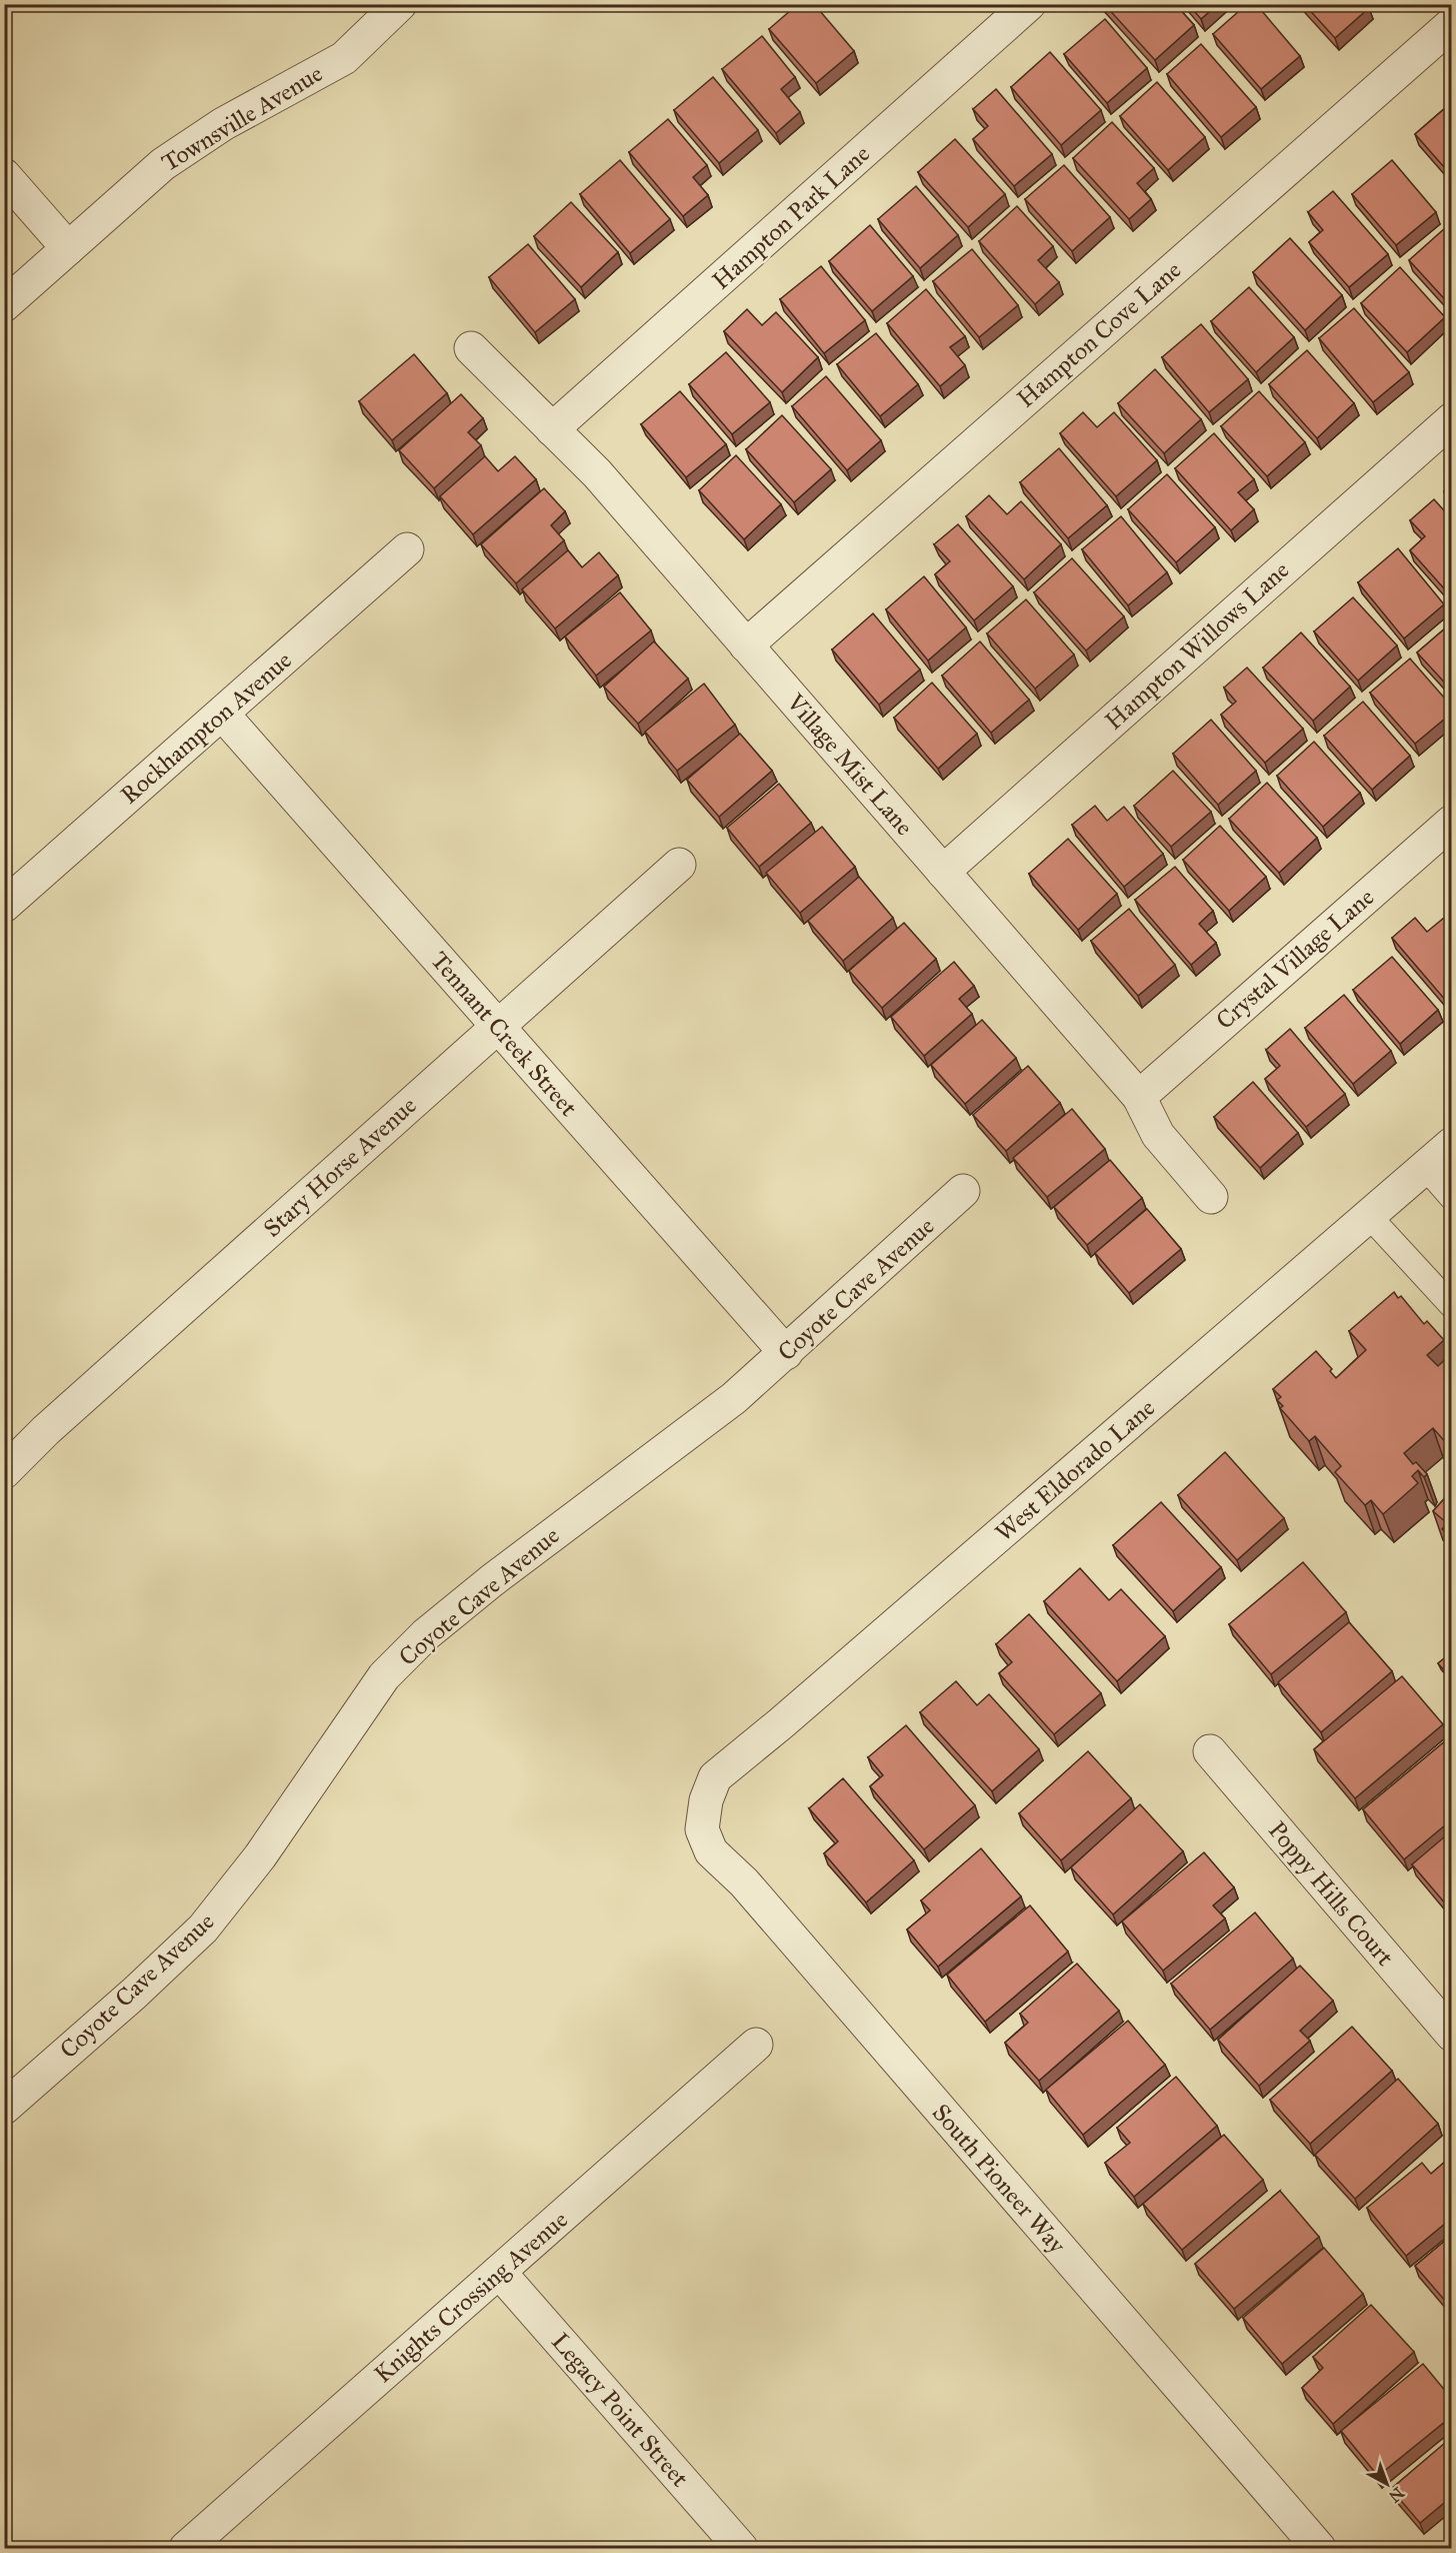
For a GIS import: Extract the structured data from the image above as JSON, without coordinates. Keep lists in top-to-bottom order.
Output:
{
  "streets": {
    "street": [
      "Townsville Avenue",
      "Hampton Park Lane",
      "Hampton Cove Lane",
      "Hampton Willows Lane",
      "Rockhampton Avenue",
      "Village Mist Lane",
      "Crystal Village Lane",
      "Tennant Creek Street",
      "Stary Horse Avenue",
      "Coyote Cave Avenue",
      "West Eldorado Lane",
      "Poppy Hills Court",
      "South Pioneer Way",
      "Knights Crossing Avenue",
      "Legacy Point Street"
    ]
  },
  "crossings": [
    ["Hampton Park Lane", "Village Mist Lane"],
    ["Hampton Cove Lane", "Village Mist Lane"],
    ["Hampton Willows Lane", "Village Mist Lane"],
    ["Rockhampton Avenue", "Tennant Creek Street"],
    ["Village Mist Lane", "Crystal Village Lane"],
    ["Tennant Creek Street", "Stary Horse Avenue"],
    ["Tennant Creek Street", "Coyote Cave Avenue"],
    ["West Eldorado Lane", "South Pioneer Way"],
    ["Knights Crossing Avenue", "Legacy Point Street"]
  ],
  "north": "bottom right"
}
